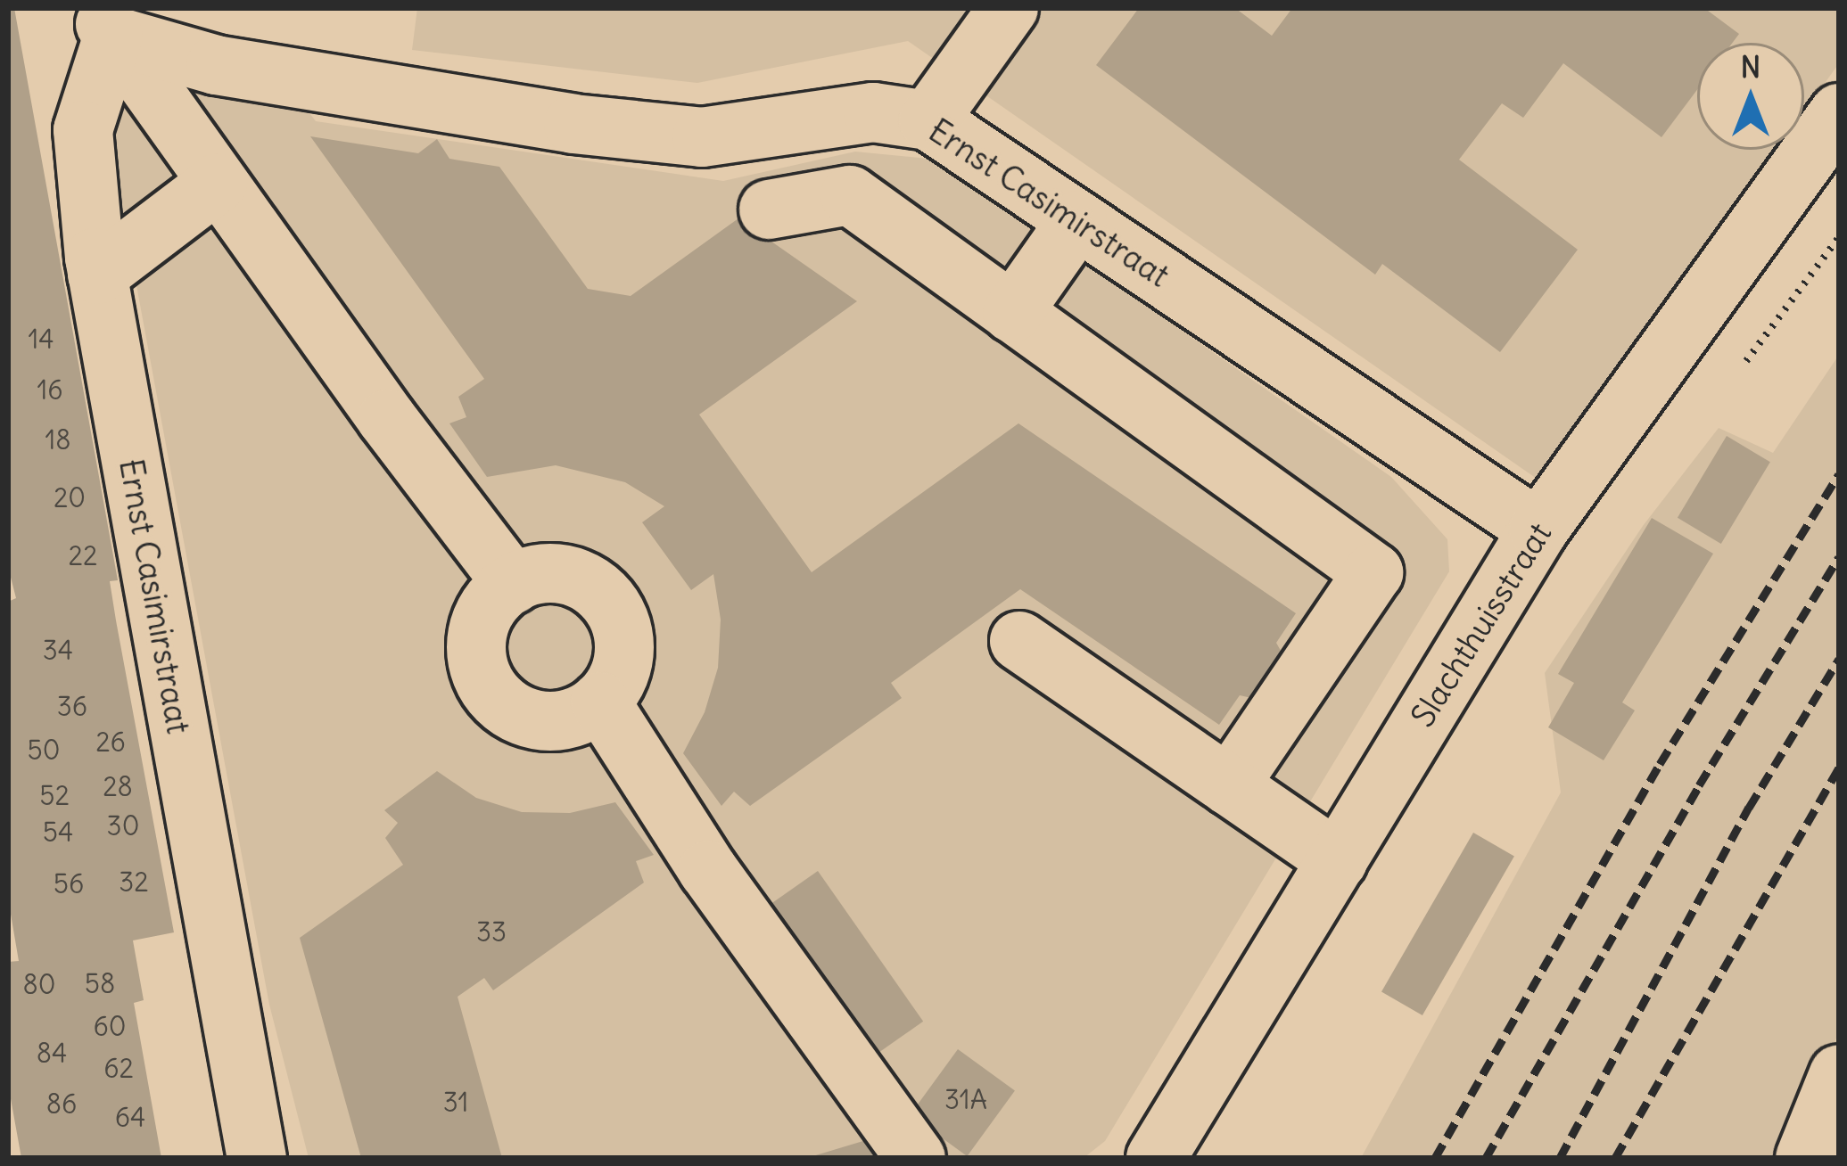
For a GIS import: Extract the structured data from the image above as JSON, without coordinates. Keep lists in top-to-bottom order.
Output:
{
  "streets": {
    "street": ["Ernst Casimirstraat", "Slachthuisstraat"]
  },
  "crossings": [
    ["Ernst Casimirstraat", "Slachthuisstraat"]
  ],
  "house_numbers": [
    "14",
    "16",
    "18",
    "20",
    "22",
    "34",
    "36",
    "26",
    "50",
    "28",
    "52",
    "30",
    "54",
    "32",
    "56",
    "33",
    "58",
    "80",
    "60",
    "84",
    "62",
    "31A",
    "31",
    "86",
    "64"
  ],
  "north": "top"
}
